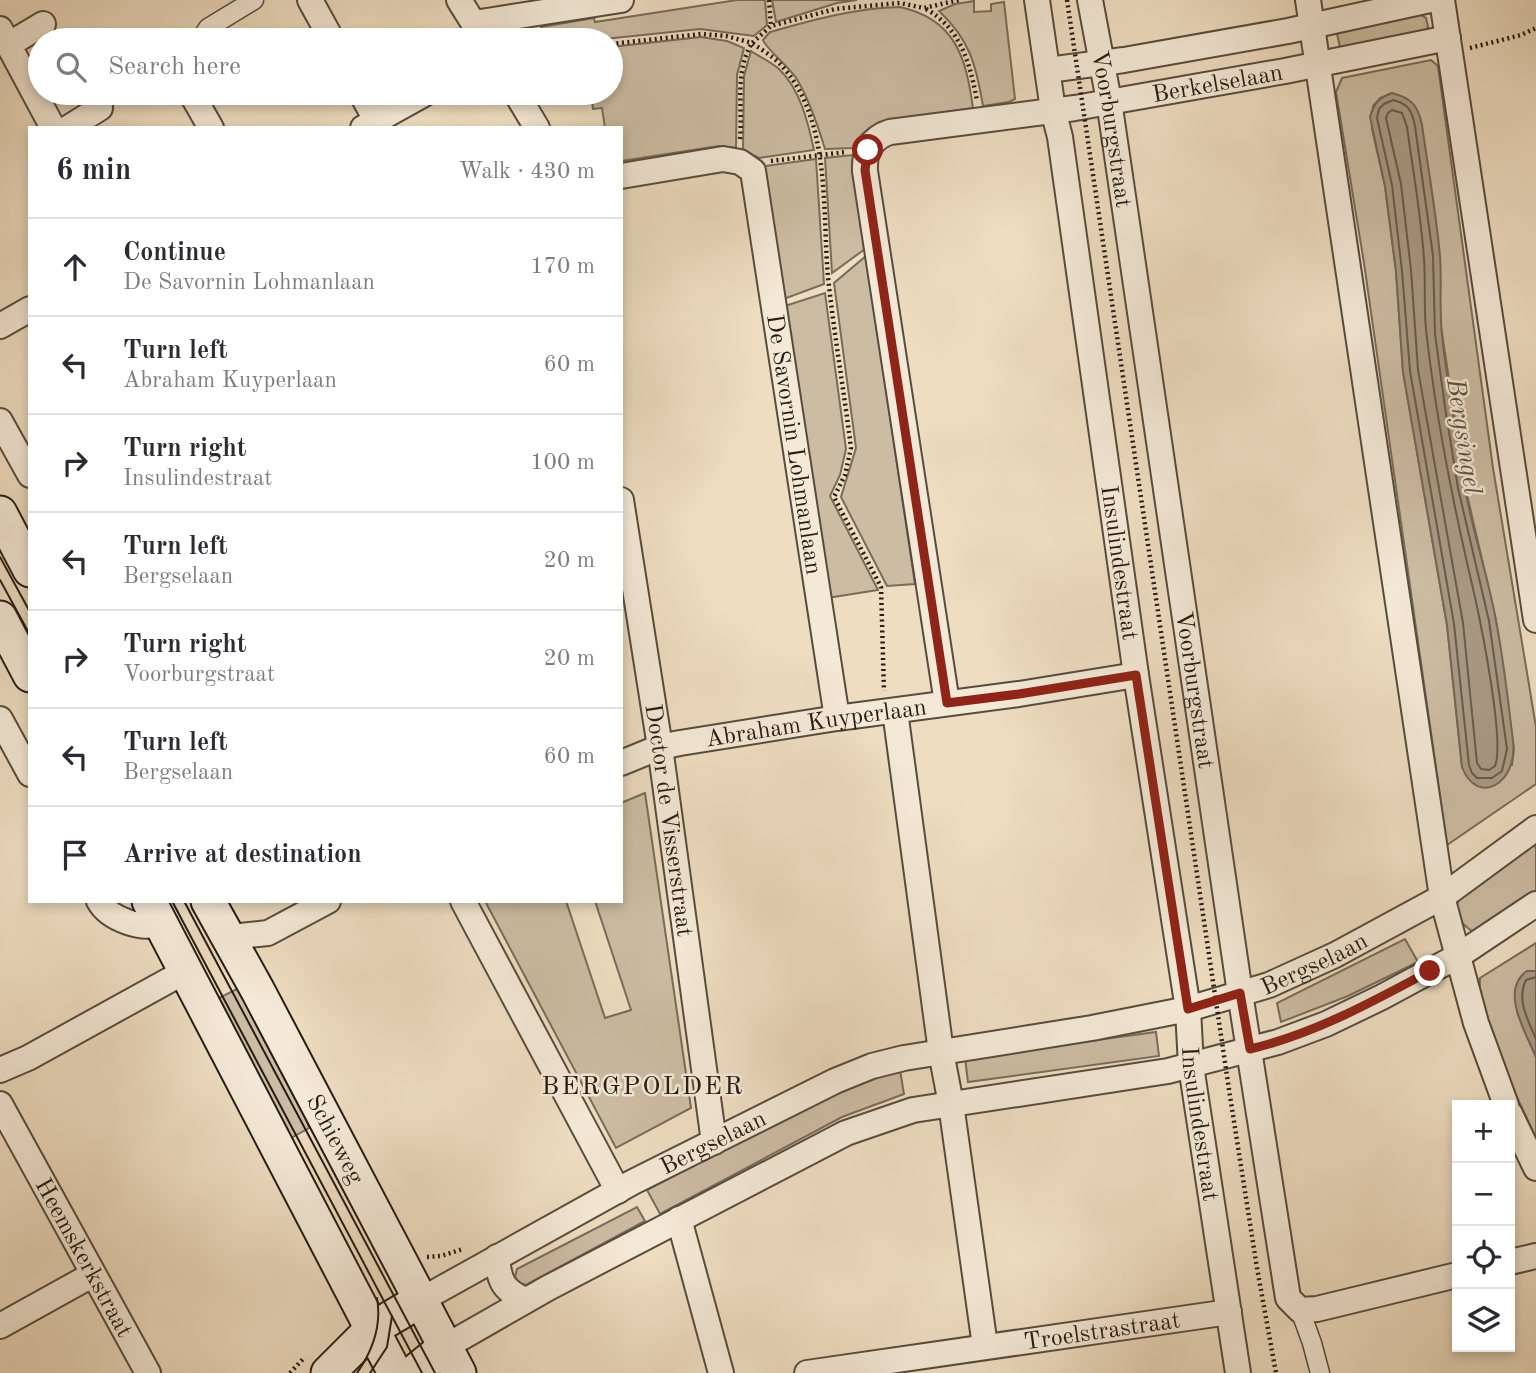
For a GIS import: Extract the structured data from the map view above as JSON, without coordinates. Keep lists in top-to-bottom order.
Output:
{
  "streets": {
    "main road": ["Bergselaan", "Schieweg"],
    "street": [
      "Berkelselaan",
      "Voorburgstraat",
      "De Savornin Lohmanlaan",
      "Insulindestraat",
      "Abraham Kuyperlaan",
      "Doctor de Visserstraat",
      "Heemskerkstraat",
      "Troelstrastraat"
    ]
  },
  "crossings": [
    ["Berkelselaan", "Voorburgstraat"],
    ["Berkelselaan", "Insulindestraat"],
    ["Voorburgstraat", "Bergselaan"],
    ["De Savornin Lohmanlaan", "Abraham Kuyperlaan"],
    ["Insulindestraat", "Abraham Kuyperlaan"],
    ["Insulindestraat", "Bergselaan"],
    ["Insulindestraat", "Troelstrastraat"],
    ["Abraham Kuyperlaan", "Doctor de Visserstraat"],
    ["Doctor de Visserstraat", "Bergselaan"],
    ["Bergselaan", "Schieweg"]
  ],
  "districts": ["BERGPOLDER"],
  "water": ["Bergsingel"],
  "page": {
    "search": "Search here",
    "heading": ["6 min", "Walk · 430 m"],
    "list": [
      ["Continue", "De Savornin Lohmanlaan", "170 m"],
      ["Turn left", "Abraham Kuyperlaan", "60 m"],
      ["Turn right", "Insulindestraat", "100 m"],
      ["Turn left", "Bergselaan", "20 m"],
      ["Turn right", "Voorburgstraat", "20 m"],
      ["Turn left", "Bergselaan", "60 m"],
      "Arrive at destination"
    ],
    "map_buttons": ["+", "−"]
  }
}
